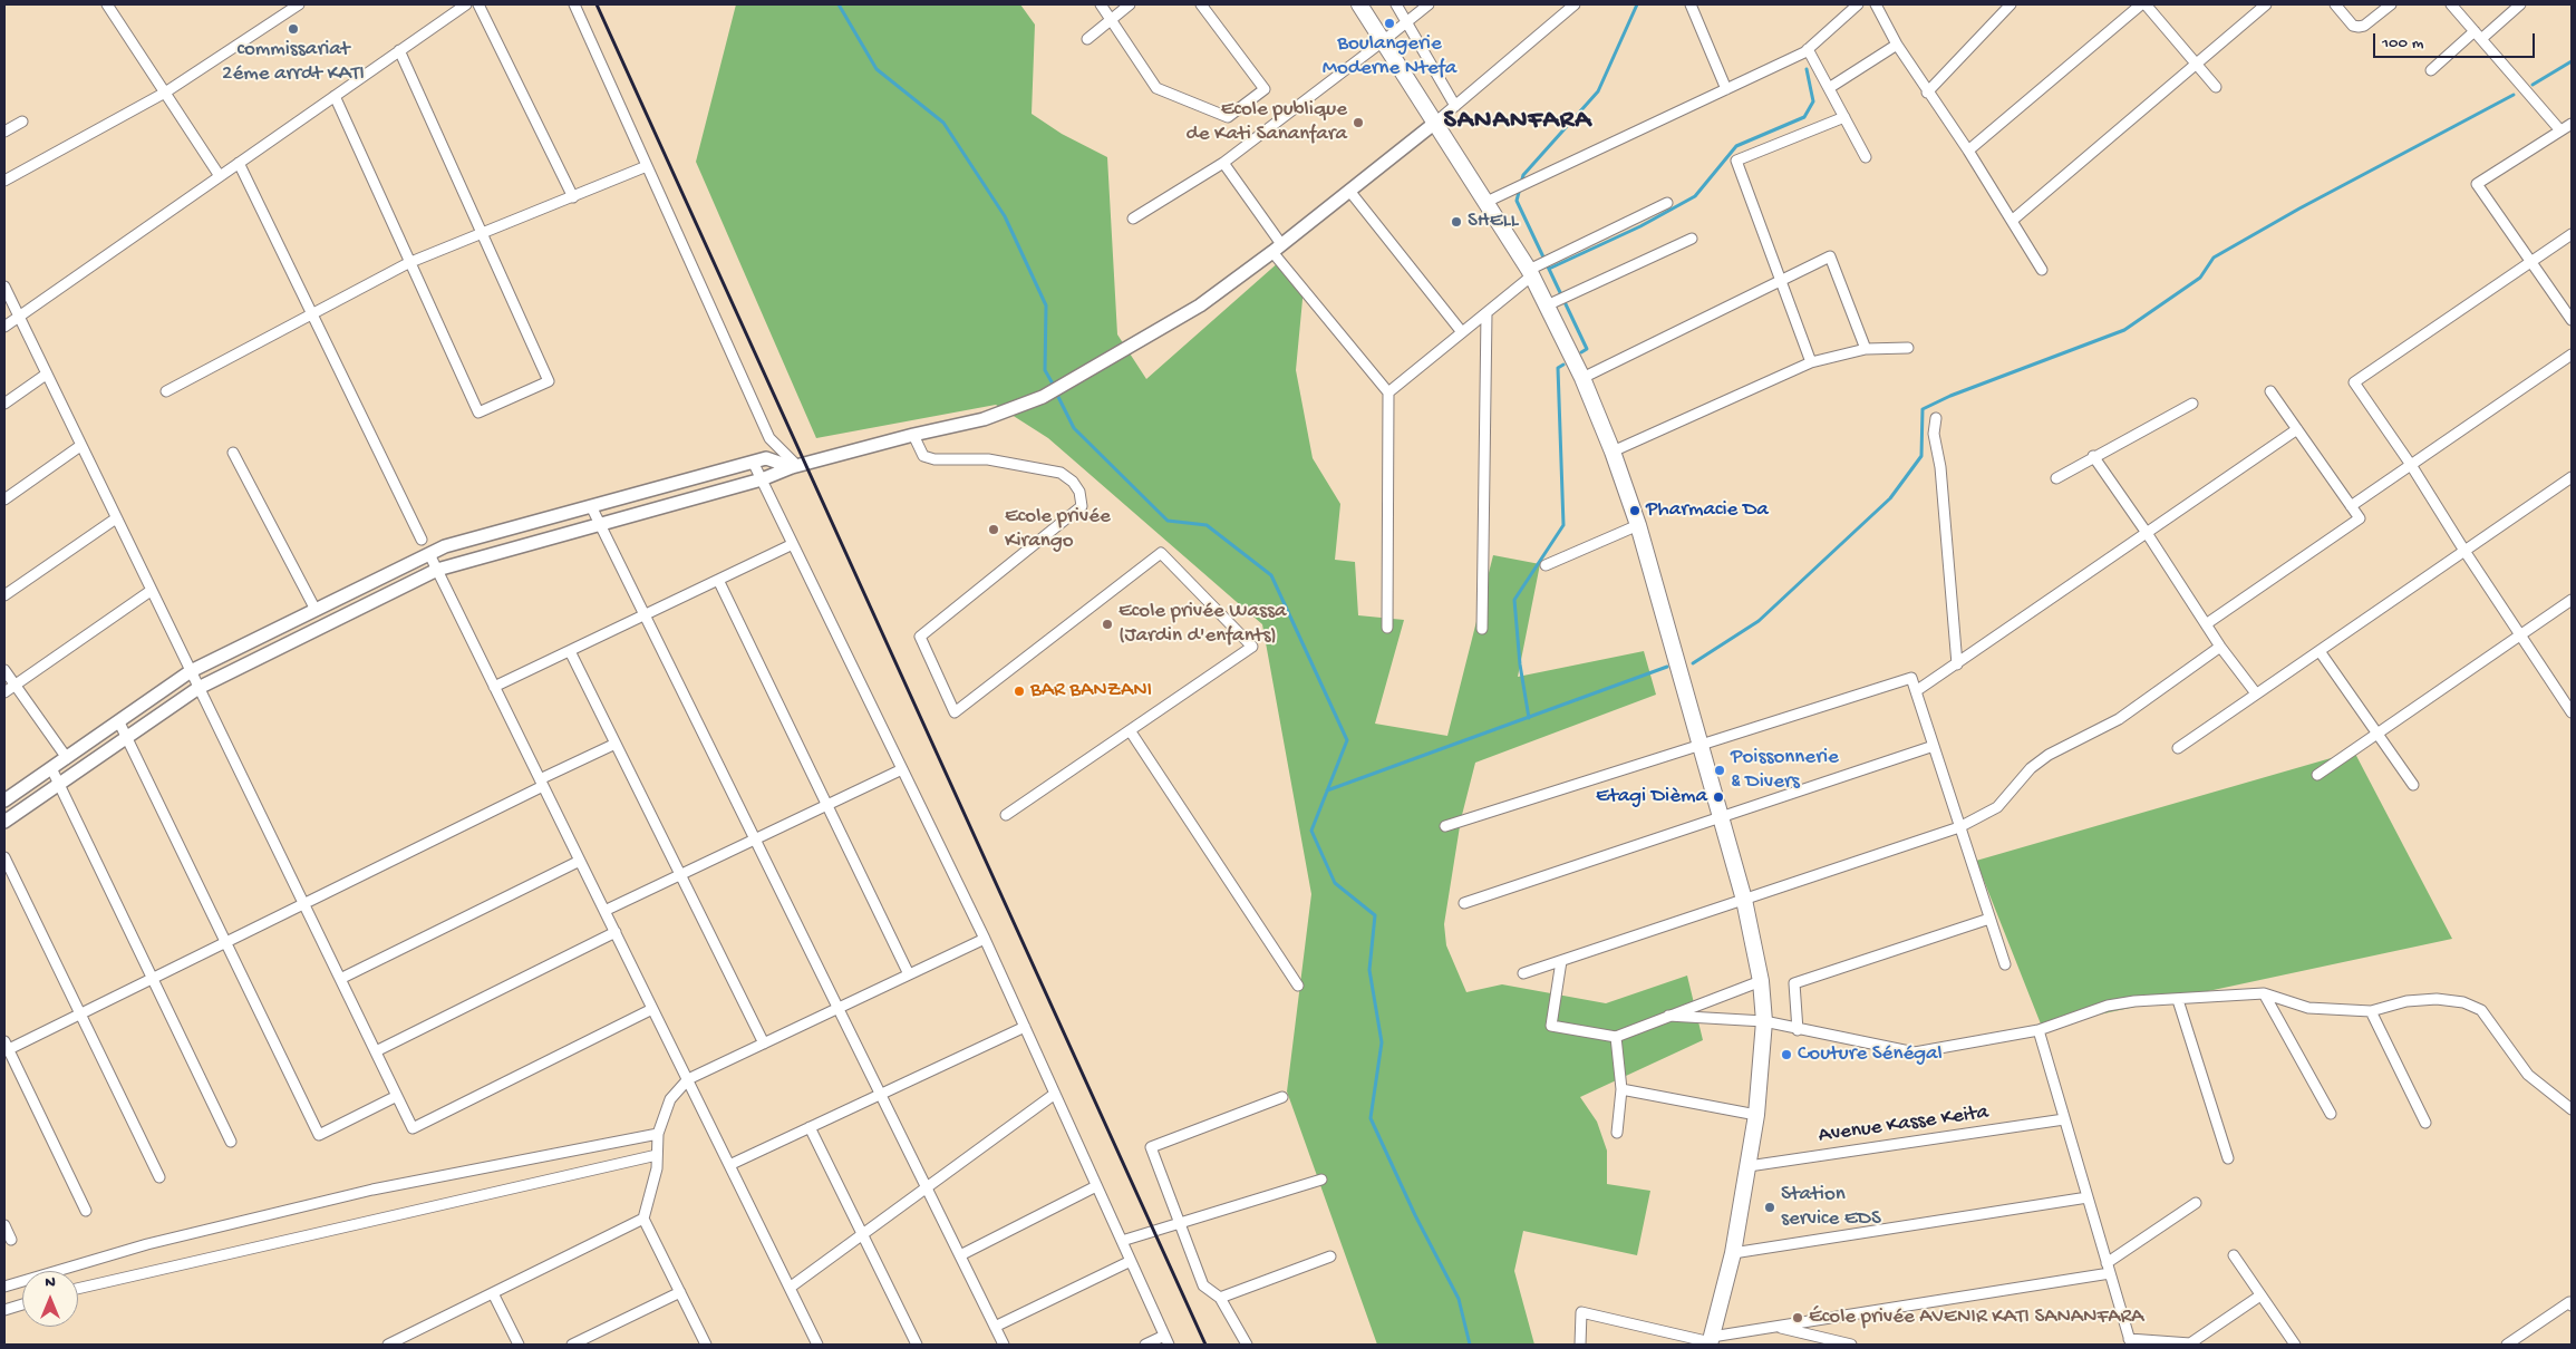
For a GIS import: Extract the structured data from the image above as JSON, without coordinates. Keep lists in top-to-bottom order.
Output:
{
  "streets": {
    "street": ["Avenue Kasse Keita"]
  },
  "districts": ["SANANFARA"],
  "places": [
    "Boulangerie Moderne Ntefa",
    "commissariat 2éme arrdt KATI",
    "Ecole publique de Kati Sananfara",
    "SHELL",
    "Pharmacie Da",
    "Ecole privée Kirango",
    "Ecole privée Wassa (Jardin d'enfants)",
    "BAR BANZANI",
    "Poissonnerie & Divers",
    "Etagi Dièma",
    "Couture Sénégal",
    "Station service EDS",
    "École privée AVENIR KATI SANANFARA"
  ],
  "scale_bar": "100 m",
  "north": "top"
}
